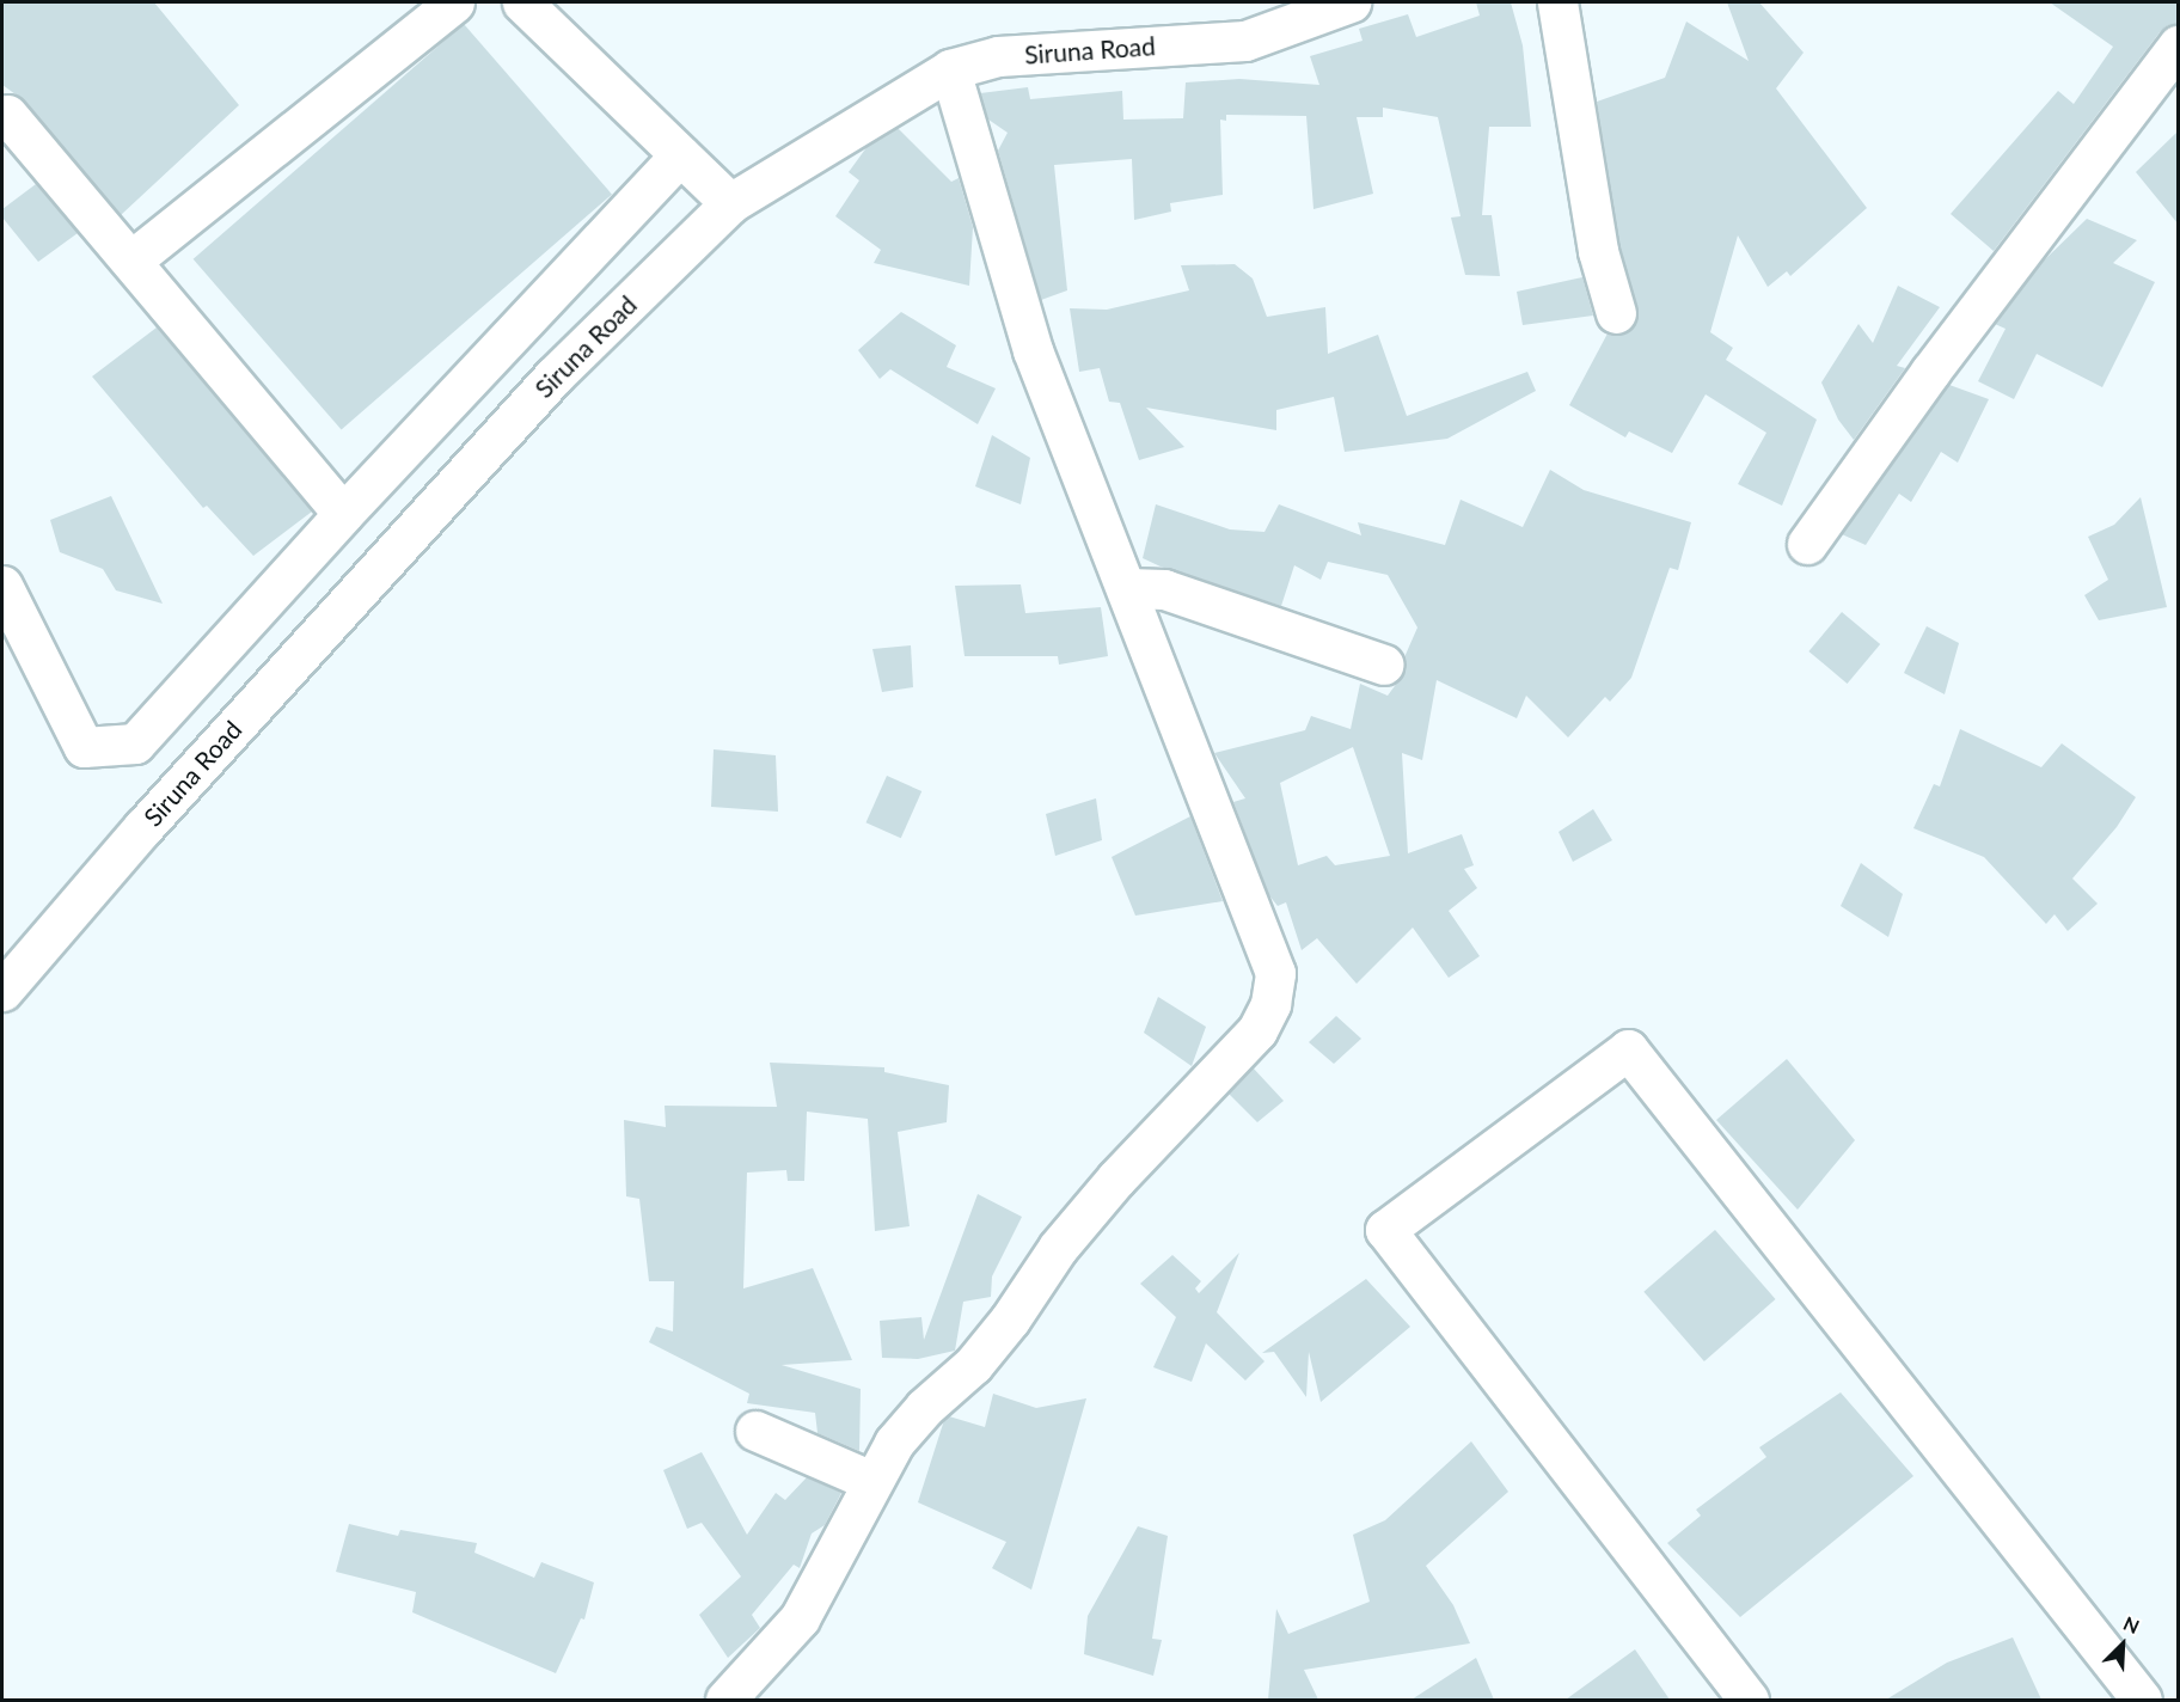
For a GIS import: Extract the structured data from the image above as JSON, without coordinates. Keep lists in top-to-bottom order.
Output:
{
  "streets": {
    "street": ["Siruna Road"]
  },
  "north": "top right"
}
